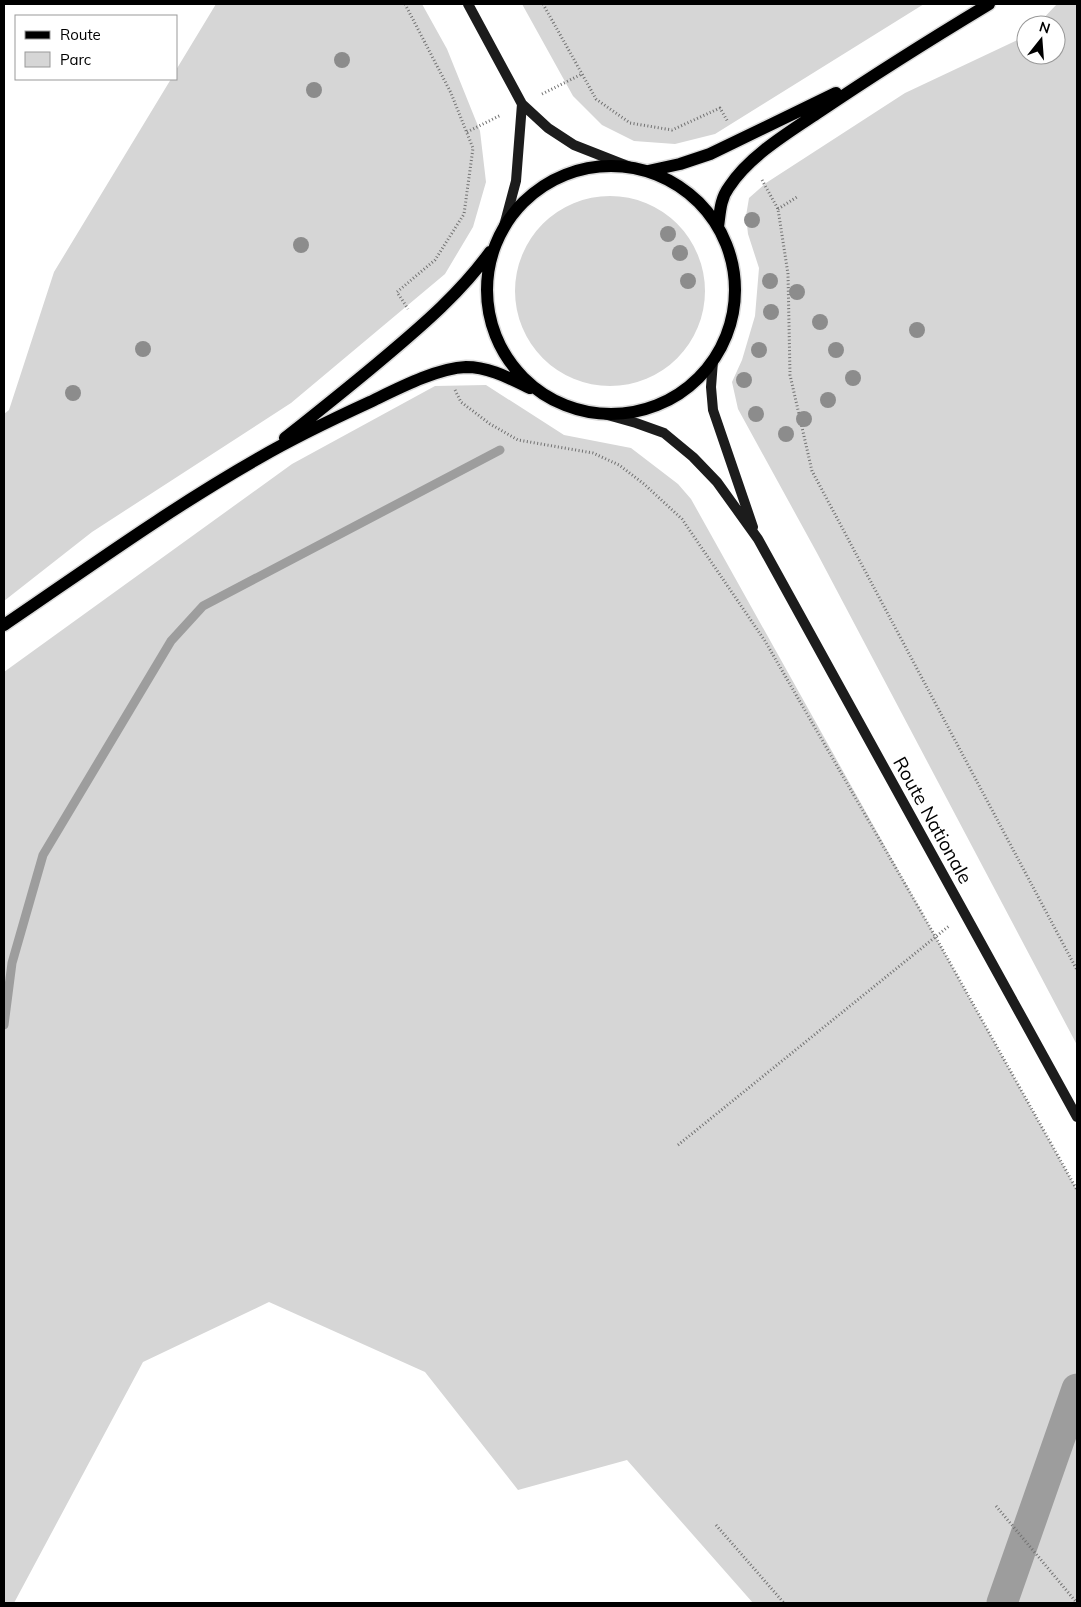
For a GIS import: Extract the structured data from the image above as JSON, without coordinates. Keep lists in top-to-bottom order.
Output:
{
  "streets": {
    "main road": ["Route Nationale"]
  },
  "legend": ["Route", "Parc"],
  "north": "top"
}
